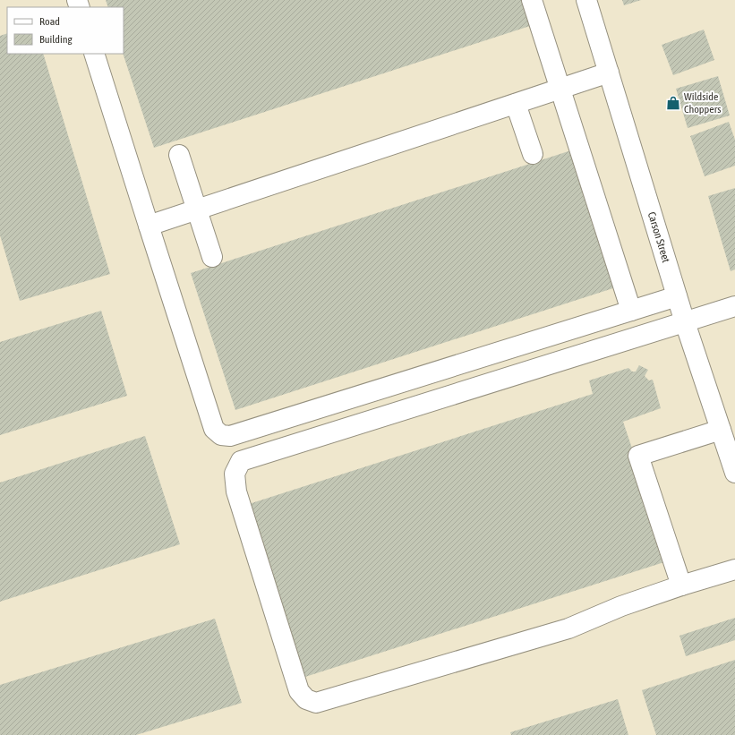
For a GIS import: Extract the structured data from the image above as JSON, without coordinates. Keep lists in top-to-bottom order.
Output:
{
  "streets": {
    "street": ["Carson Street"]
  },
  "places": {
    "shop": ["Wildside Choppers"]
  },
  "legend": ["Road", "Building"]
}
